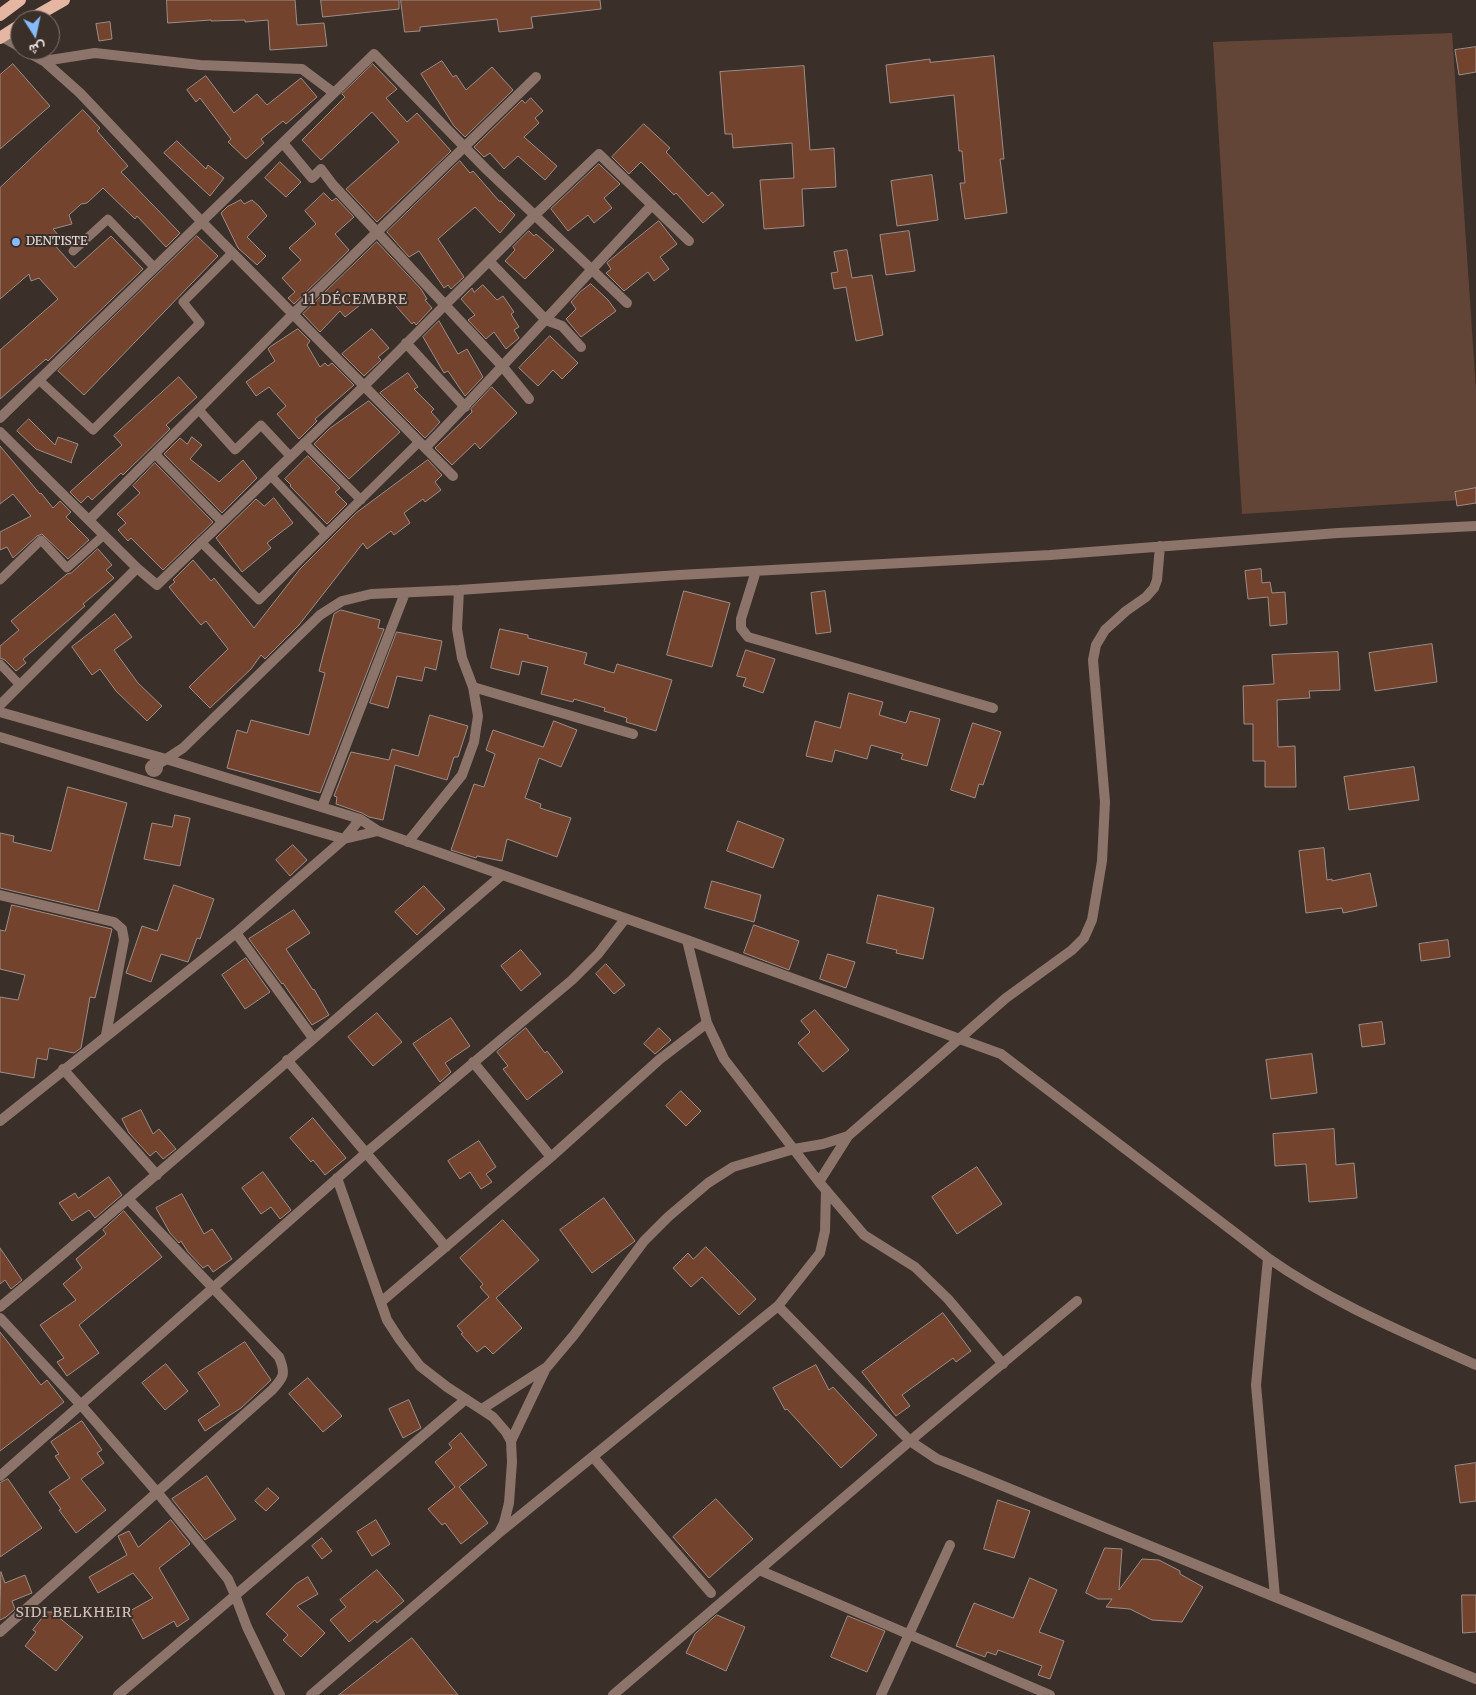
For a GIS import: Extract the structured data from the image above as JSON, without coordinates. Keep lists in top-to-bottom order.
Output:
{
  "districts": ["11 DÉCEMBRE", "SIDI BELKHEIR"],
  "places": ["DENTISTE"],
  "north": "bottom"
}
